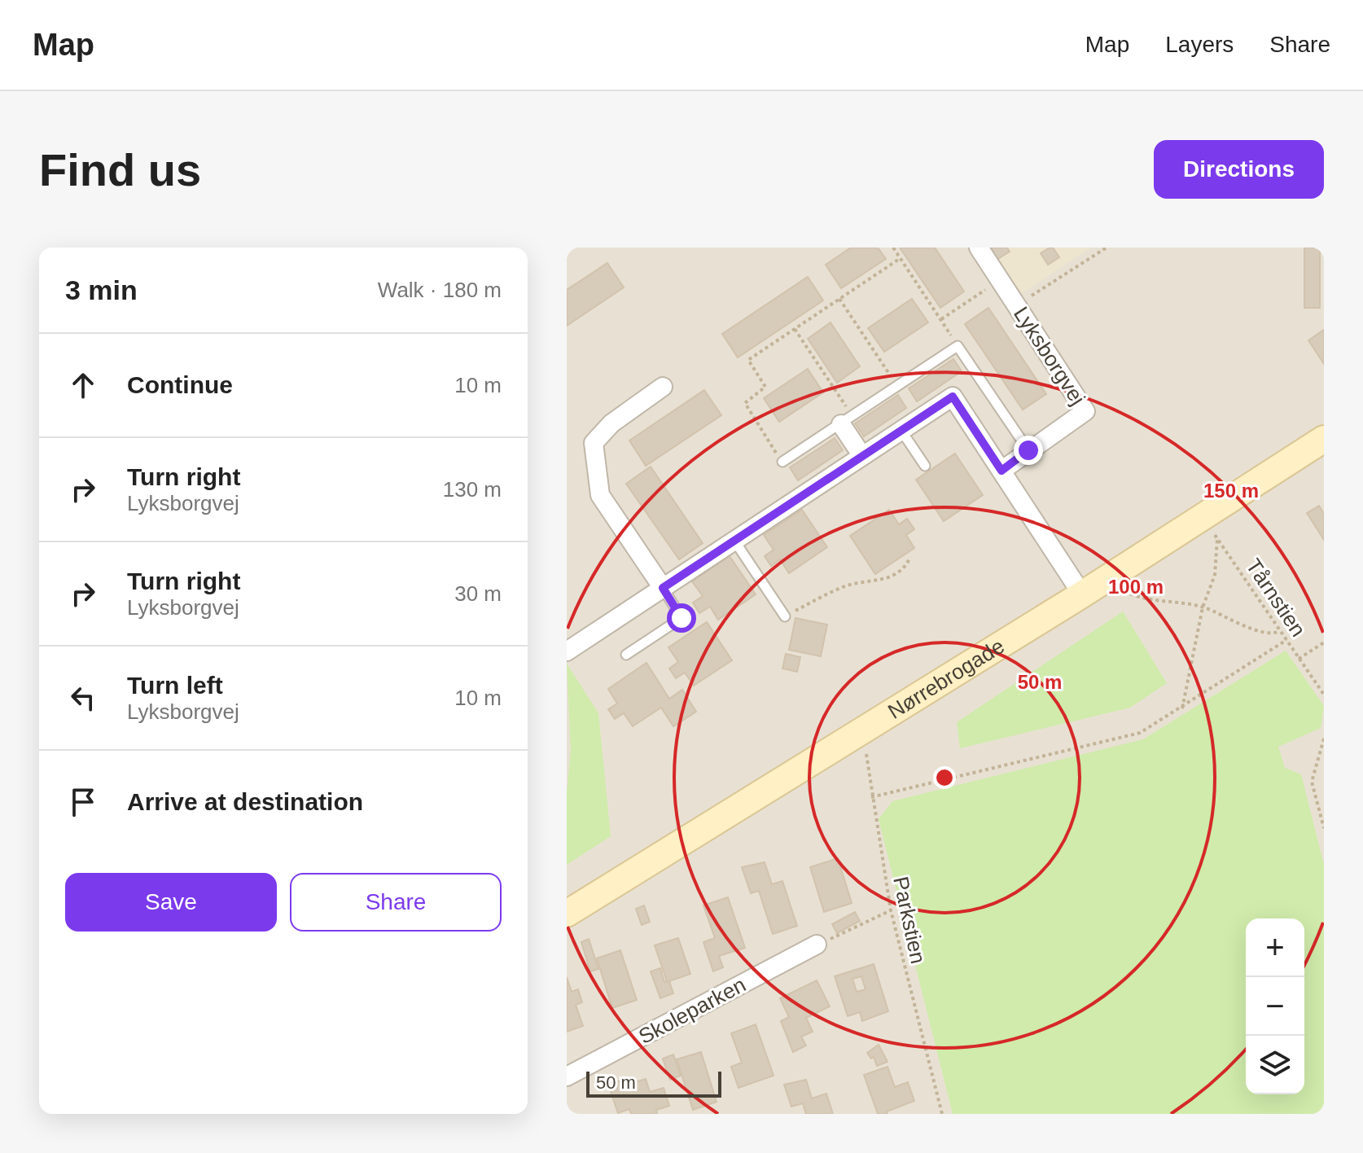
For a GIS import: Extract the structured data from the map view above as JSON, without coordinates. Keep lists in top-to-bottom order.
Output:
{
  "streets": {
    "street": ["Lyksborgvej", "Nørrebrogade", "Skoleparken"],
    "path": ["Tårnstien", "Parkstien"]
  },
  "crossings": [
    ["Tårnstien", "Nørrebrogade"],
    ["Nørrebrogade", "Parkstien"]
  ],
  "scale_bar": "50 m",
  "page": {
    "header": "Map",
    "nav": ["Map", "Layers", "Share"],
    "buttons": [
      "Directions",
      ["Save", "Share"]
    ],
    "title": "Find us",
    "heading": ["3 min", "Walk · 180 m"],
    "list": [
      ["Continue", "10 m"],
      ["Turn right", "Lyksborgvej", "130 m"],
      ["Turn right", "Lyksborgvej", "30 m"],
      ["Turn left", "Lyksborgvej", "10 m"],
      "Arrive at destination"
    ],
    "map_buttons": ["+", "−"],
    "scale": "50 m"
  },
  "rings": ["150 m", "100 m", "50 m"]
}
